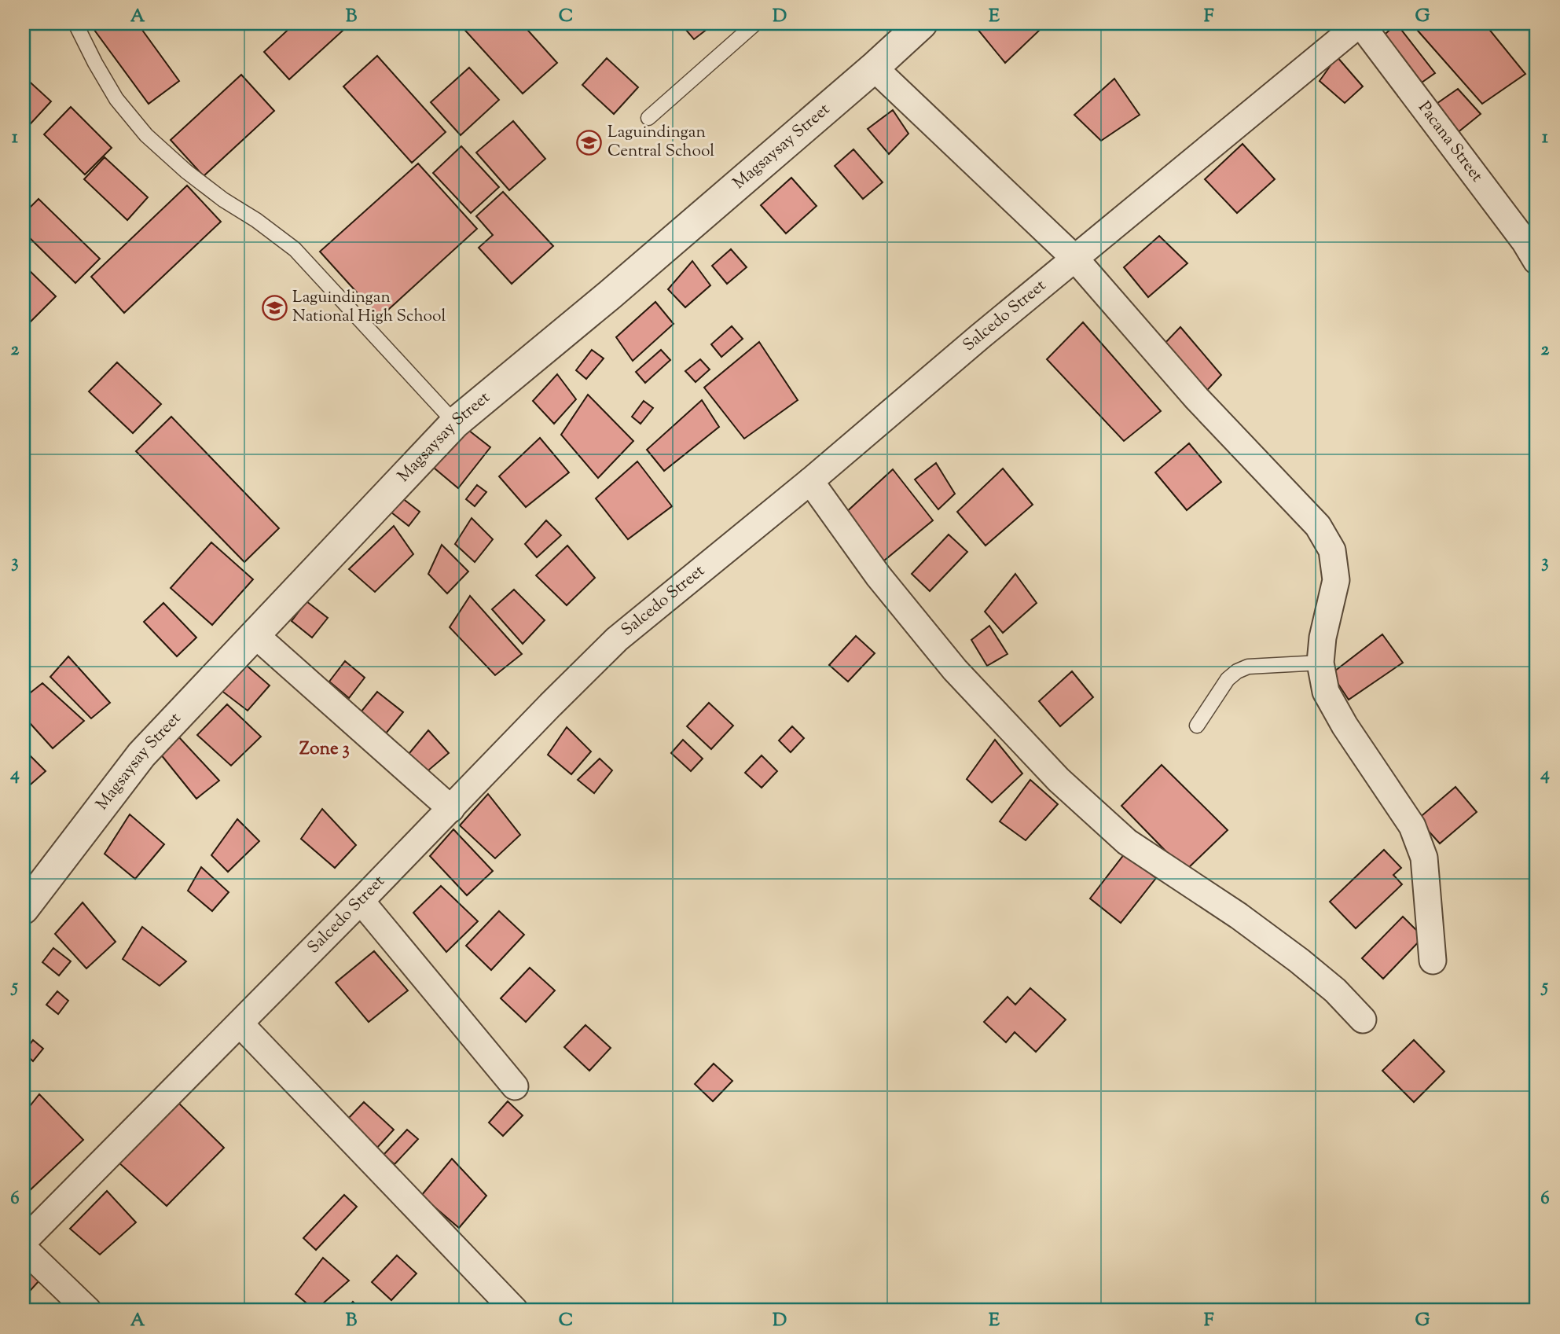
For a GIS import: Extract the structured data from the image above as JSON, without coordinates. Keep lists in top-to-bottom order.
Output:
{
  "streets": {
    "street": ["Pacana Street", "Magsaysay Street", "Salcedo Street"]
  },
  "crossings": [
    ["Pacana Street", "Salcedo Street"]
  ],
  "districts": ["Zone 3"],
  "places": {
    "school or university": ["Laguindingan Central School", "Laguindingan National High School"]
  },
  "grid": {
    "columns": [
      "A",
      "B",
      "C",
      "D",
      "E",
      "F",
      "G"
    ],
    "rows": [
      "1",
      "2",
      "3",
      "4",
      "5",
      "6"
    ]
  }
}
